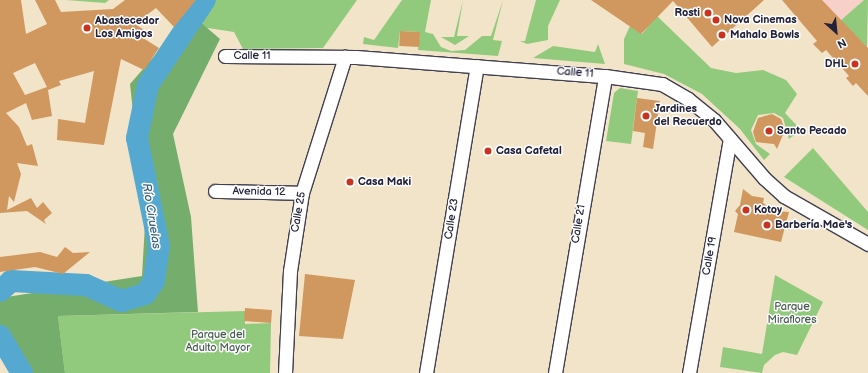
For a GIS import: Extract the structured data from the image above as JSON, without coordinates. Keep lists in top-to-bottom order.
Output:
{
  "streets": {
    "street": [
      "Calle 11",
      "Avenida 12",
      "Calle 25",
      "Calle 23",
      "Calle 21",
      "Calle 19"
    ]
  },
  "crossings": [
    ["Calle 11", "Calle 25"],
    ["Calle 11", "Calle 23"],
    ["Calle 11", "Calle 21"],
    ["Calle 11", "Calle 19"],
    ["Avenida 12", "Calle 25"]
  ],
  "water": ["Río Ciruelas"],
  "parks": ["Parque Miraflores", "Parque del Adulto Mayor"],
  "places": [
    "Rosti",
    "Nova Cinemas",
    "Abastecedor Los Amigos",
    "Mahalo Bowls",
    "DHL",
    "Jardines del Recuerdo",
    "Santo Pecado",
    "Casa Cafetal",
    "Casa Maki",
    "Kotoy",
    "Barbería Mae's"
  ],
  "north": "bottom right"
}
